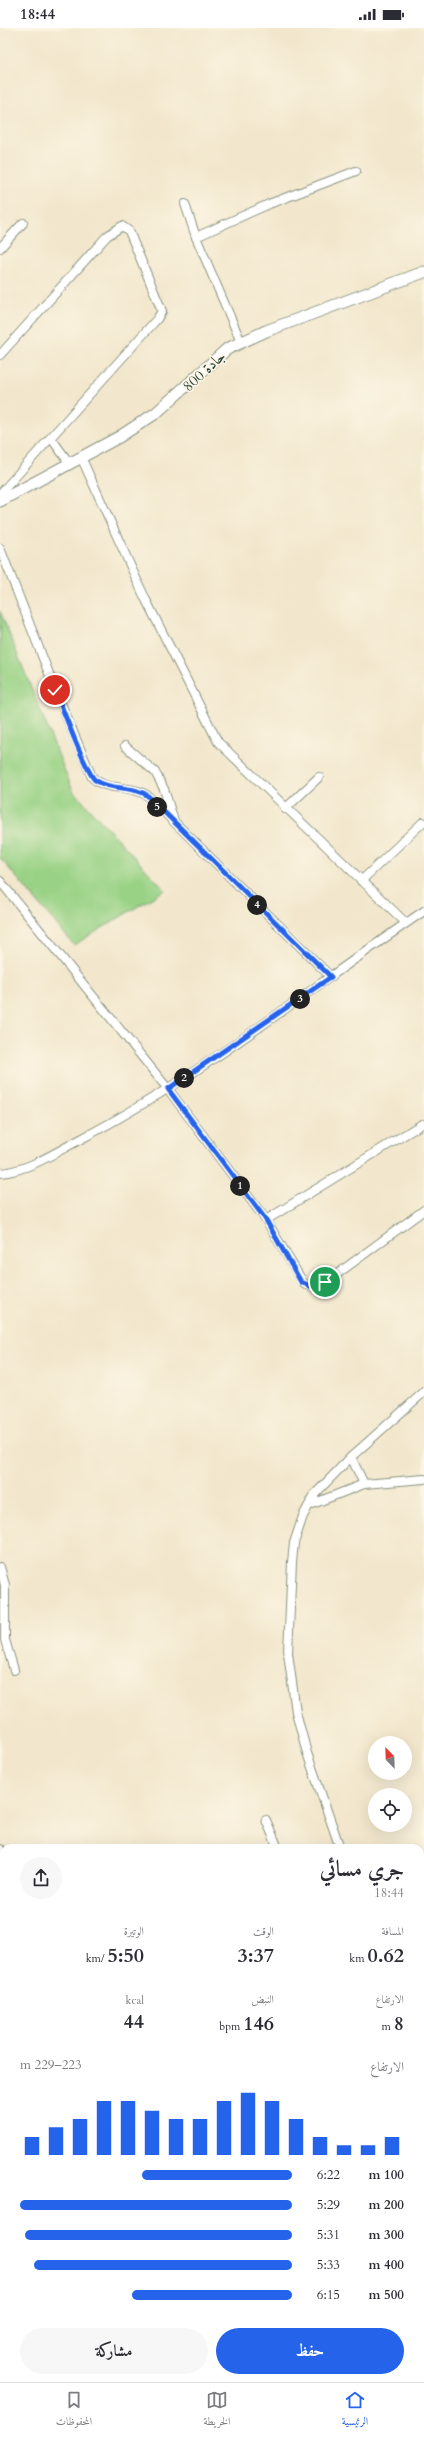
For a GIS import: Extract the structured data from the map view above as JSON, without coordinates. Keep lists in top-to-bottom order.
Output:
{
  "streets": {
    "main road": ["جادة 800"]
  },
  "north": "top left",
  "page": {
    "status": "18:44",
    "pins": [
      "5",
      "4",
      "3",
      "2",
      "1"
    ],
    "heading": ["جري مسائي", "18:44"],
    "stats": [
      ["المسافة", "0.62 km"],
      ["الوقت", "3:37"],
      ["الوتيرة", "5:50 /km"],
      ["الارتفاع", "8 m"],
      ["النبض", "146 bpm"],
      ["kcal", "44"]
    ],
    "chart": ["الارتفاع", "223–229 m"],
    "list": [
      {
        "name": "100 m",
        "note": "6:22"
      },
      {
        "name": "200 m",
        "note": "5:29"
      },
      {
        "name": "300 m",
        "note": "5:31"
      },
      {
        "name": "400 m",
        "note": "5:33"
      },
      {
        "name": "500 m",
        "note": "6:15"
      }
    ],
    "buttons": ["حفظ", "مشاركة"],
    "tabs": ["الرئيسية", "الخريطة", "المحفوظات"]
  }
}
